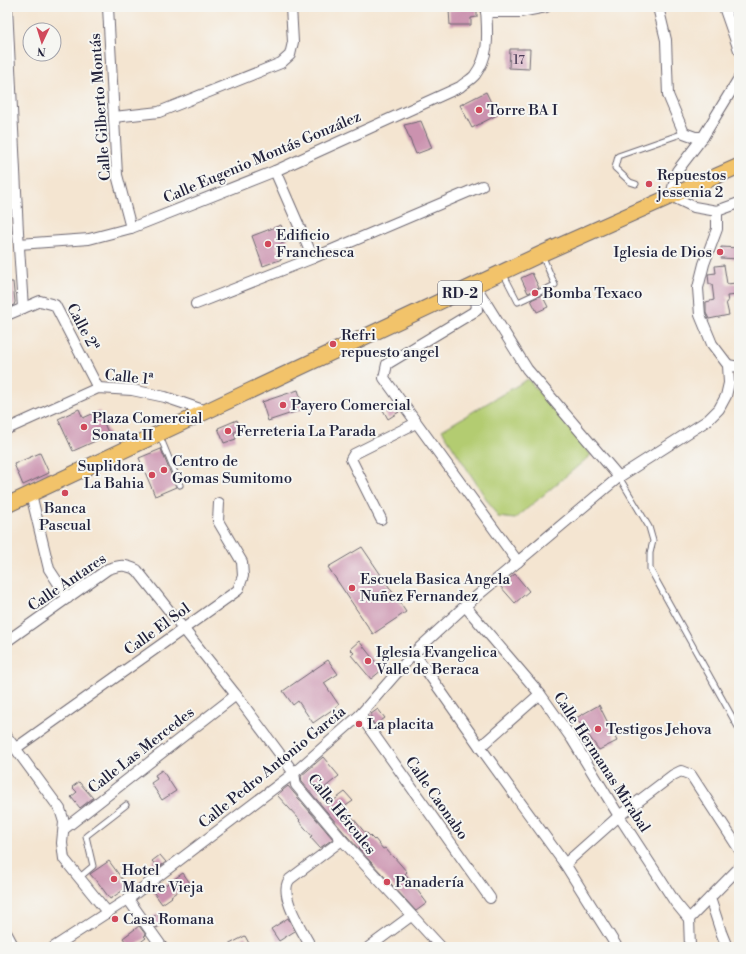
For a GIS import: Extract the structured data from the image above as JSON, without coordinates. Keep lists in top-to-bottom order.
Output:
{
  "streets": {
    "main road": ["RD-2"],
    "street": [
      "Calle Gilberto Montás",
      "Calle Eugenio Montás González",
      "Calle 2ª",
      "Calle 1ª",
      "Calle Antares",
      "Calle El Sol",
      "Calle Las Mercedes",
      "Calle Hermanas Mirabal",
      "Calle Pedro Antonio García",
      "Calle Caonabo",
      "Calle Hércules"
    ]
  },
  "crossings": [
    ["Calle Gilberto Montás", "Calle Eugenio Montás González"],
    ["RD-2", "Calle 1ª"],
    ["Calle 2ª", "Calle 1ª"],
    ["Calle Antares", "Calle Hércules"],
    ["Calle El Sol", "Calle Hércules"],
    ["Calle Las Mercedes", "Calle Hércules"],
    ["Calle Hermanas Mirabal", "Calle Pedro Antonio García"],
    ["Calle Pedro Antonio García", "Calle Caonabo"],
    ["Calle Pedro Antonio García", "Calle Hércules"]
  ],
  "places": [
    "Torre BA I",
    "Repuestos jessenia 2",
    "Edificio Franchesca",
    "Iglesia de Dios",
    "Bomba Texaco",
    "Refri repuesto angel",
    "Payero Comercial",
    "Plaza Comercial Sonata II",
    "Ferreteria La Parada",
    "Centro de Gomas Sumitomo",
    "Suplidora La Bahia",
    "Banca Pascual",
    "Escuela Basica Angela Nuñez Fernandez",
    "Iglesia Evangelica Valle de Beraca",
    "La placita",
    "Testigos Jehova",
    "Hotel Madre Vieja",
    "Panadería",
    "Casa Romana"
  ],
  "house_numbers": ["17"],
  "north": "bottom"
}
